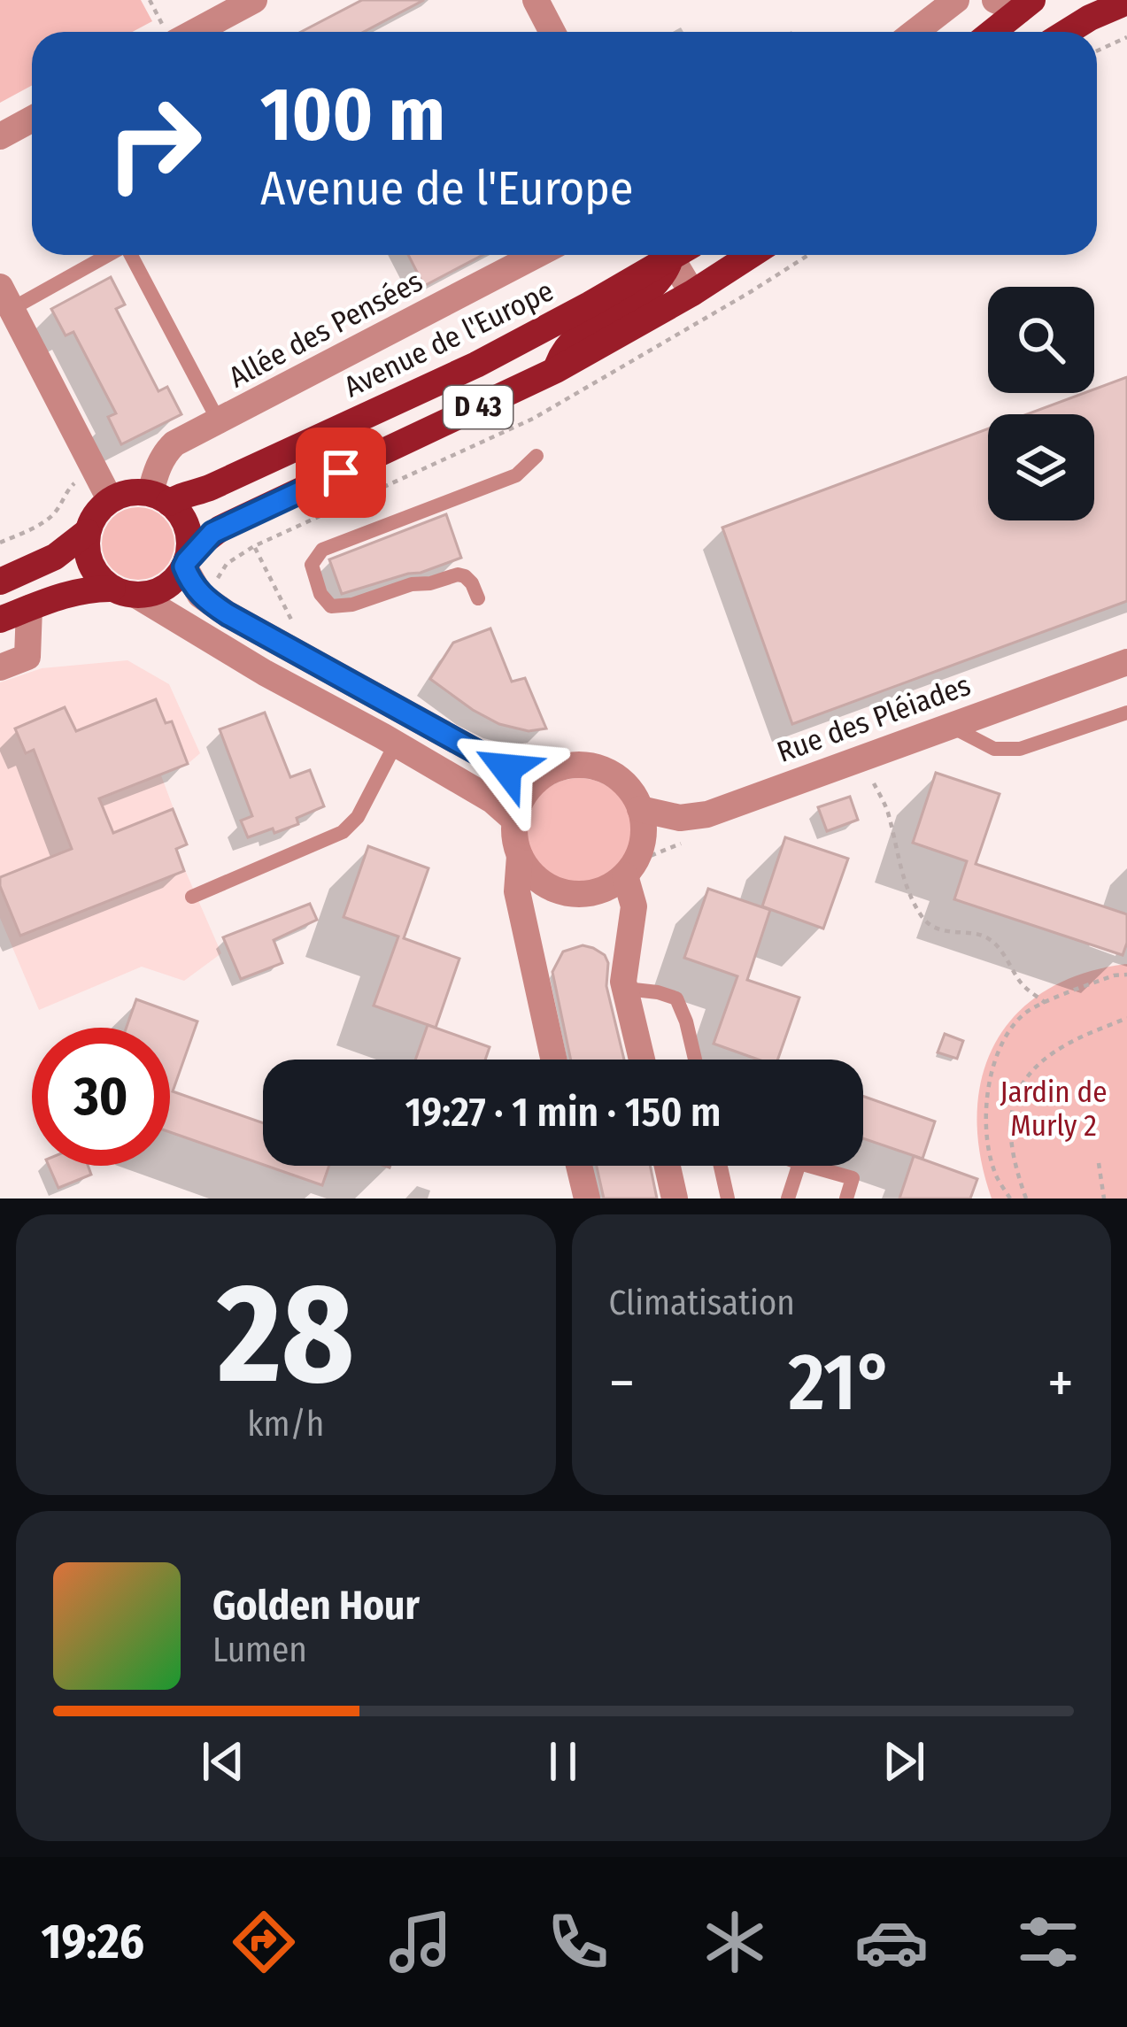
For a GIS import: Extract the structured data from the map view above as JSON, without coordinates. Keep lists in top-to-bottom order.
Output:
{
  "streets": {
    "main road": ["Avenue de l'Europe", "D 43"],
    "street": ["Allée des Pensées", "Rue des Pléiades"]
  },
  "crossings": [
    ["Allée des Pensées", "Avenue de l'Europe"],
    ["Allée des Pensées", "D 43"],
    ["Avenue de l'Europe", "D 43"]
  ],
  "parks": ["Jardin de Murly 2"],
  "page": {
    "turn": ["100 m", "Avenue de l'Europe"],
    "limit": "30",
    "trip": "19:27 · 1 min · 150 m",
    "tile": [
      ["28", "km/h"],
      "Climatisation"
    ],
    "heat": ["−", "21°", "+"],
    "song": ["Golden Hour", "Lumen"],
    "tabs": "19:26"
  }
}
